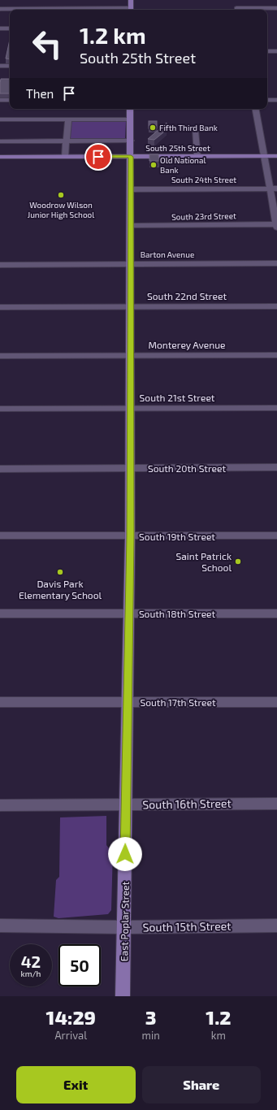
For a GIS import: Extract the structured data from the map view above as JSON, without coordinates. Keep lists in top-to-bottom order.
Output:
{
  "streets": {
    "main road": ["South 25th Street", "East Poplar Street"],
    "street": [
      "South 24th Street",
      "South 23rd Street",
      "Barton Avenue",
      "South 22nd Street",
      "Monterey Avenue",
      "South 21st Street",
      "South 20th Street",
      "South 19th Street",
      "South 18th Street",
      "South 17th Street",
      "South 16th Street",
      "South 15th Street"
    ]
  },
  "crossings": [
    ["South 25th Street", "East Poplar Street"],
    ["South 24th Street", "East Poplar Street"],
    ["South 23rd Street", "East Poplar Street"],
    ["Barton Avenue", "East Poplar Street"],
    ["South 22nd Street", "East Poplar Street"],
    ["Monterey Avenue", "East Poplar Street"],
    ["South 21st Street", "East Poplar Street"],
    ["South 20th Street", "East Poplar Street"],
    ["South 19th Street", "East Poplar Street"],
    ["South 18th Street", "East Poplar Street"],
    ["South 17th Street", "East Poplar Street"],
    ["South 16th Street", "East Poplar Street"],
    ["East Poplar Street", "South 15th Street"]
  ],
  "places": [
    "Fifth Third Bank",
    "Old National Bank",
    "Woodrow Wilson Junior High School",
    "Saint Patrick School",
    "Davis Park Elementary School"
  ],
  "page": {
    "turn": ["1.2 km", "South 25th Street"],
    "then": "Then",
    "speed": "42 km/h",
    "limit": "50",
    "eta": [
      "14:29",
      "Arrival",
      "3",
      "min",
      "1.2",
      "km"
    ],
    "buttons": ["Exit", "Share"]
  }
}
